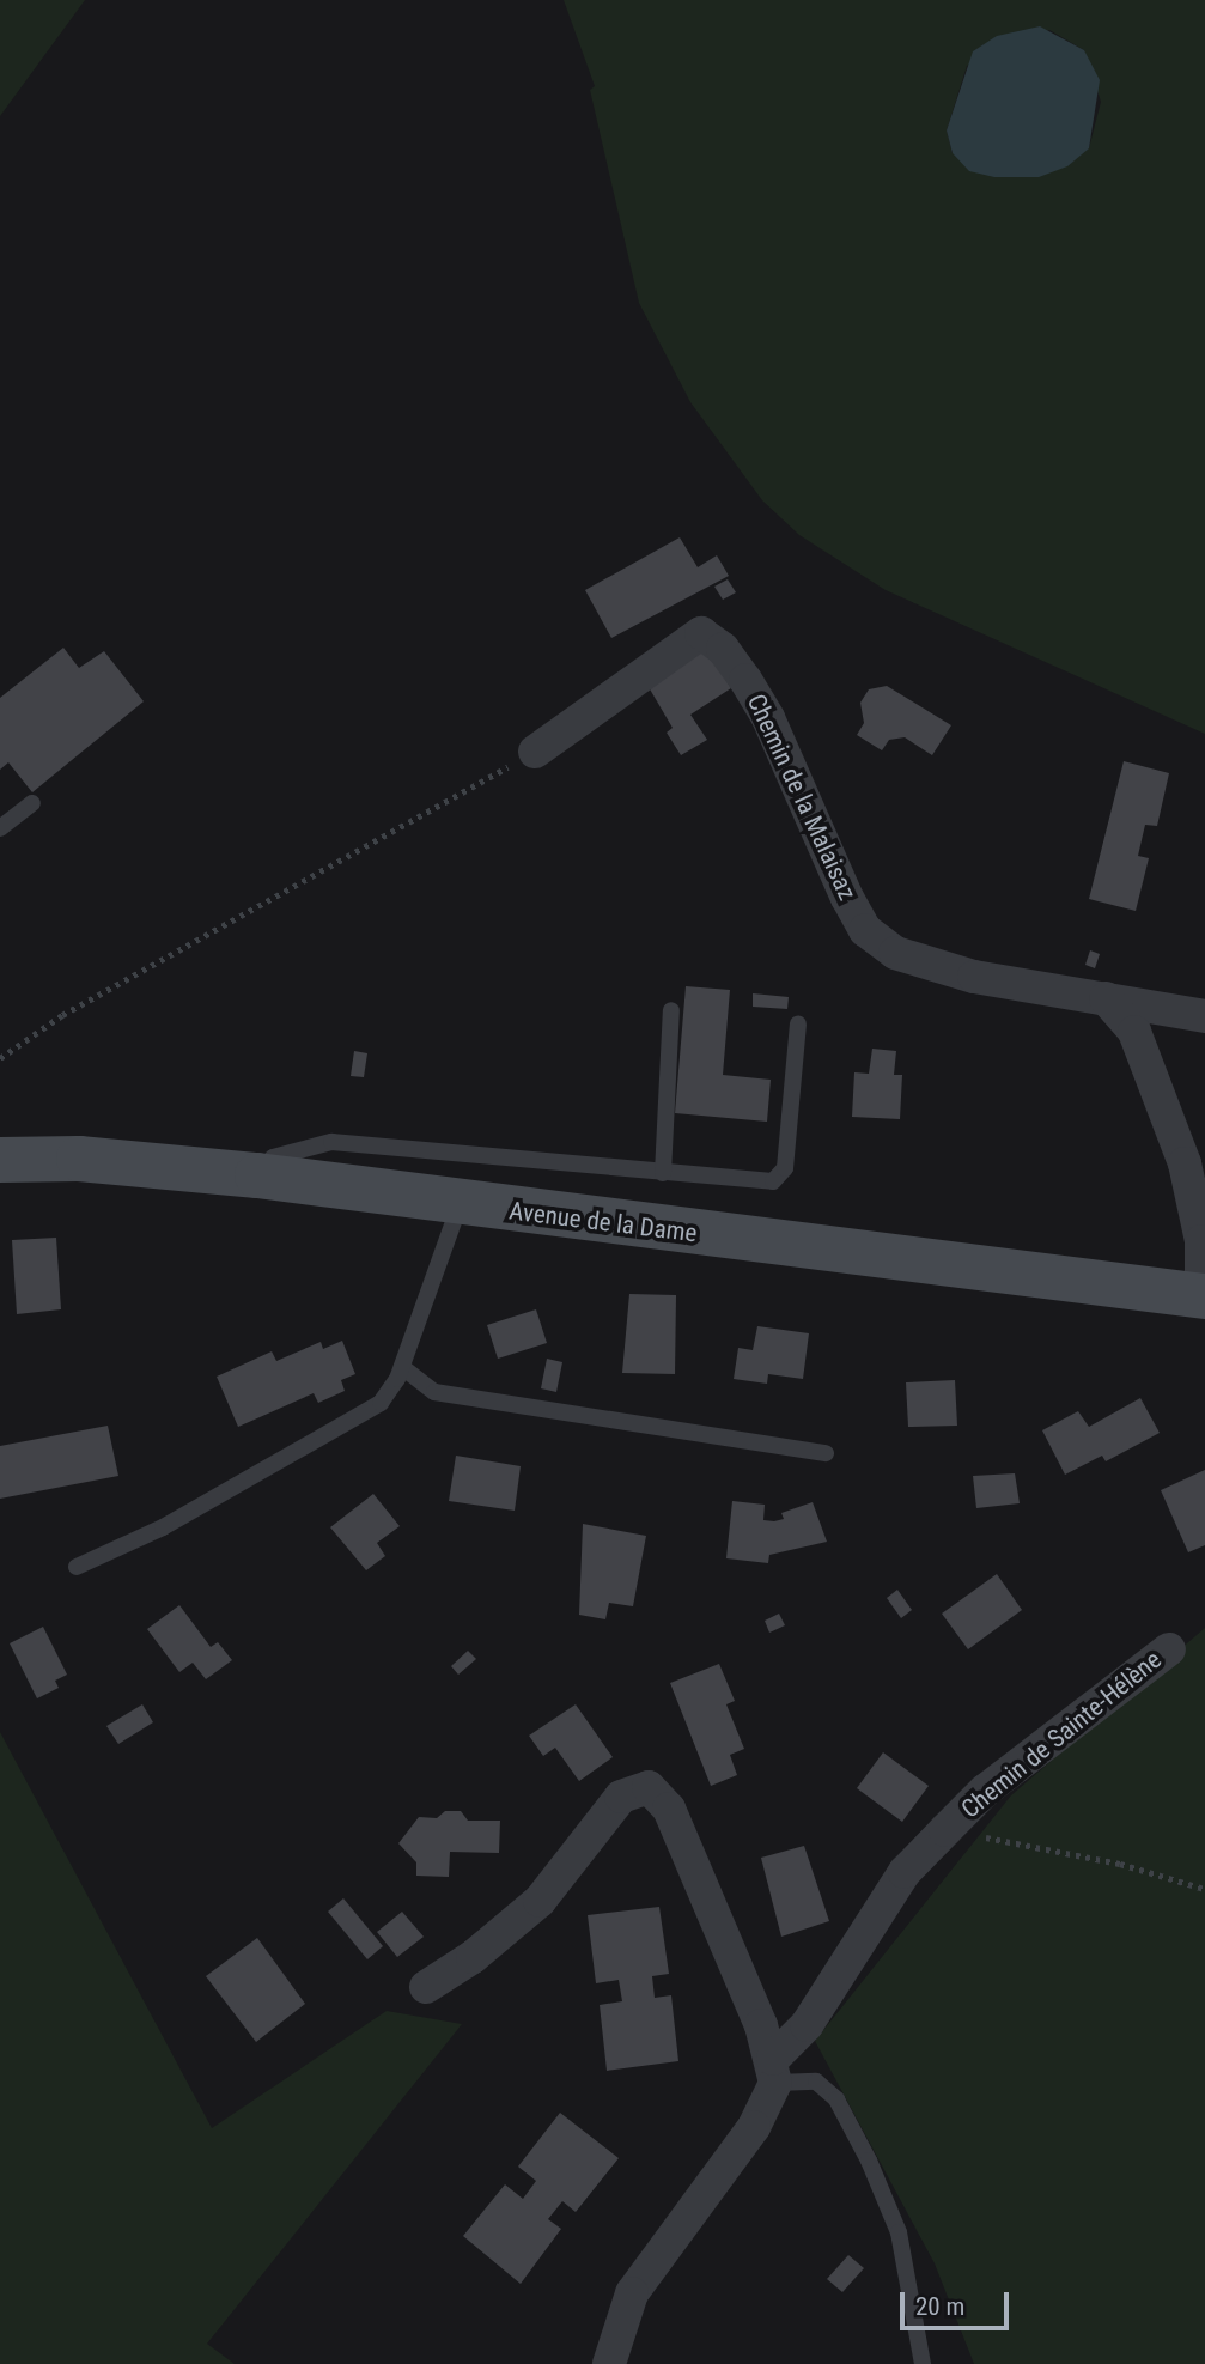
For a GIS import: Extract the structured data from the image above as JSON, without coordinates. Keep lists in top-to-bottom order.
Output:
{
  "streets": {
    "main road": ["Avenue de la Dame"],
    "street": ["Chemin de la Malaisaz", "Chemin de Sainte-Hélène"]
  },
  "scale_bar": "20 m"
}
